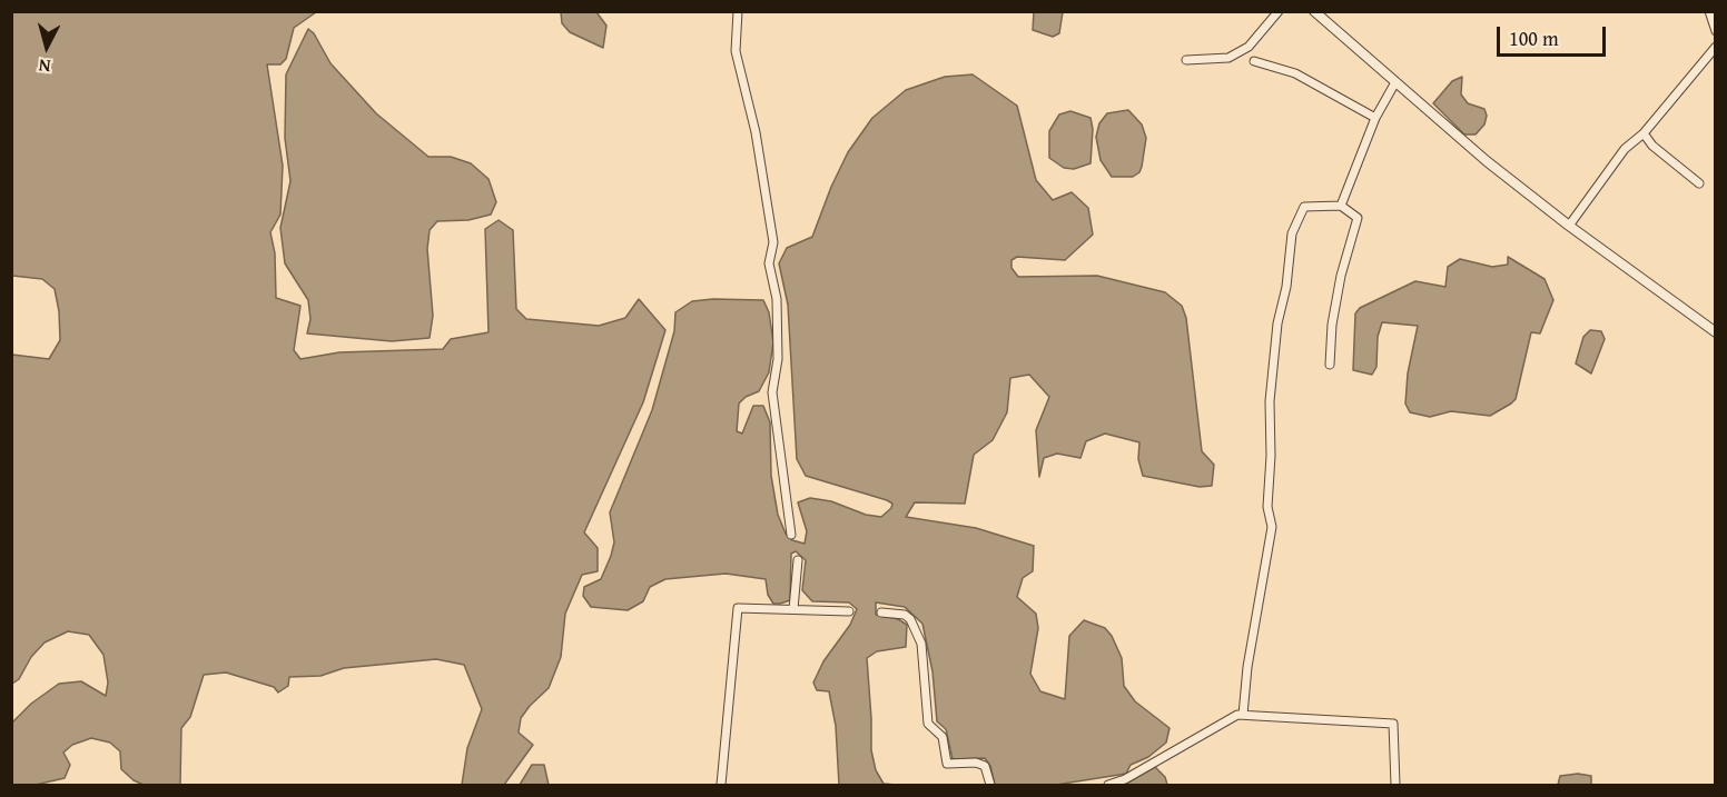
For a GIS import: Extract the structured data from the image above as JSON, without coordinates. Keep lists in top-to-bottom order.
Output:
{
  "scale_bar": "100 m",
  "north": "bottom"
}
